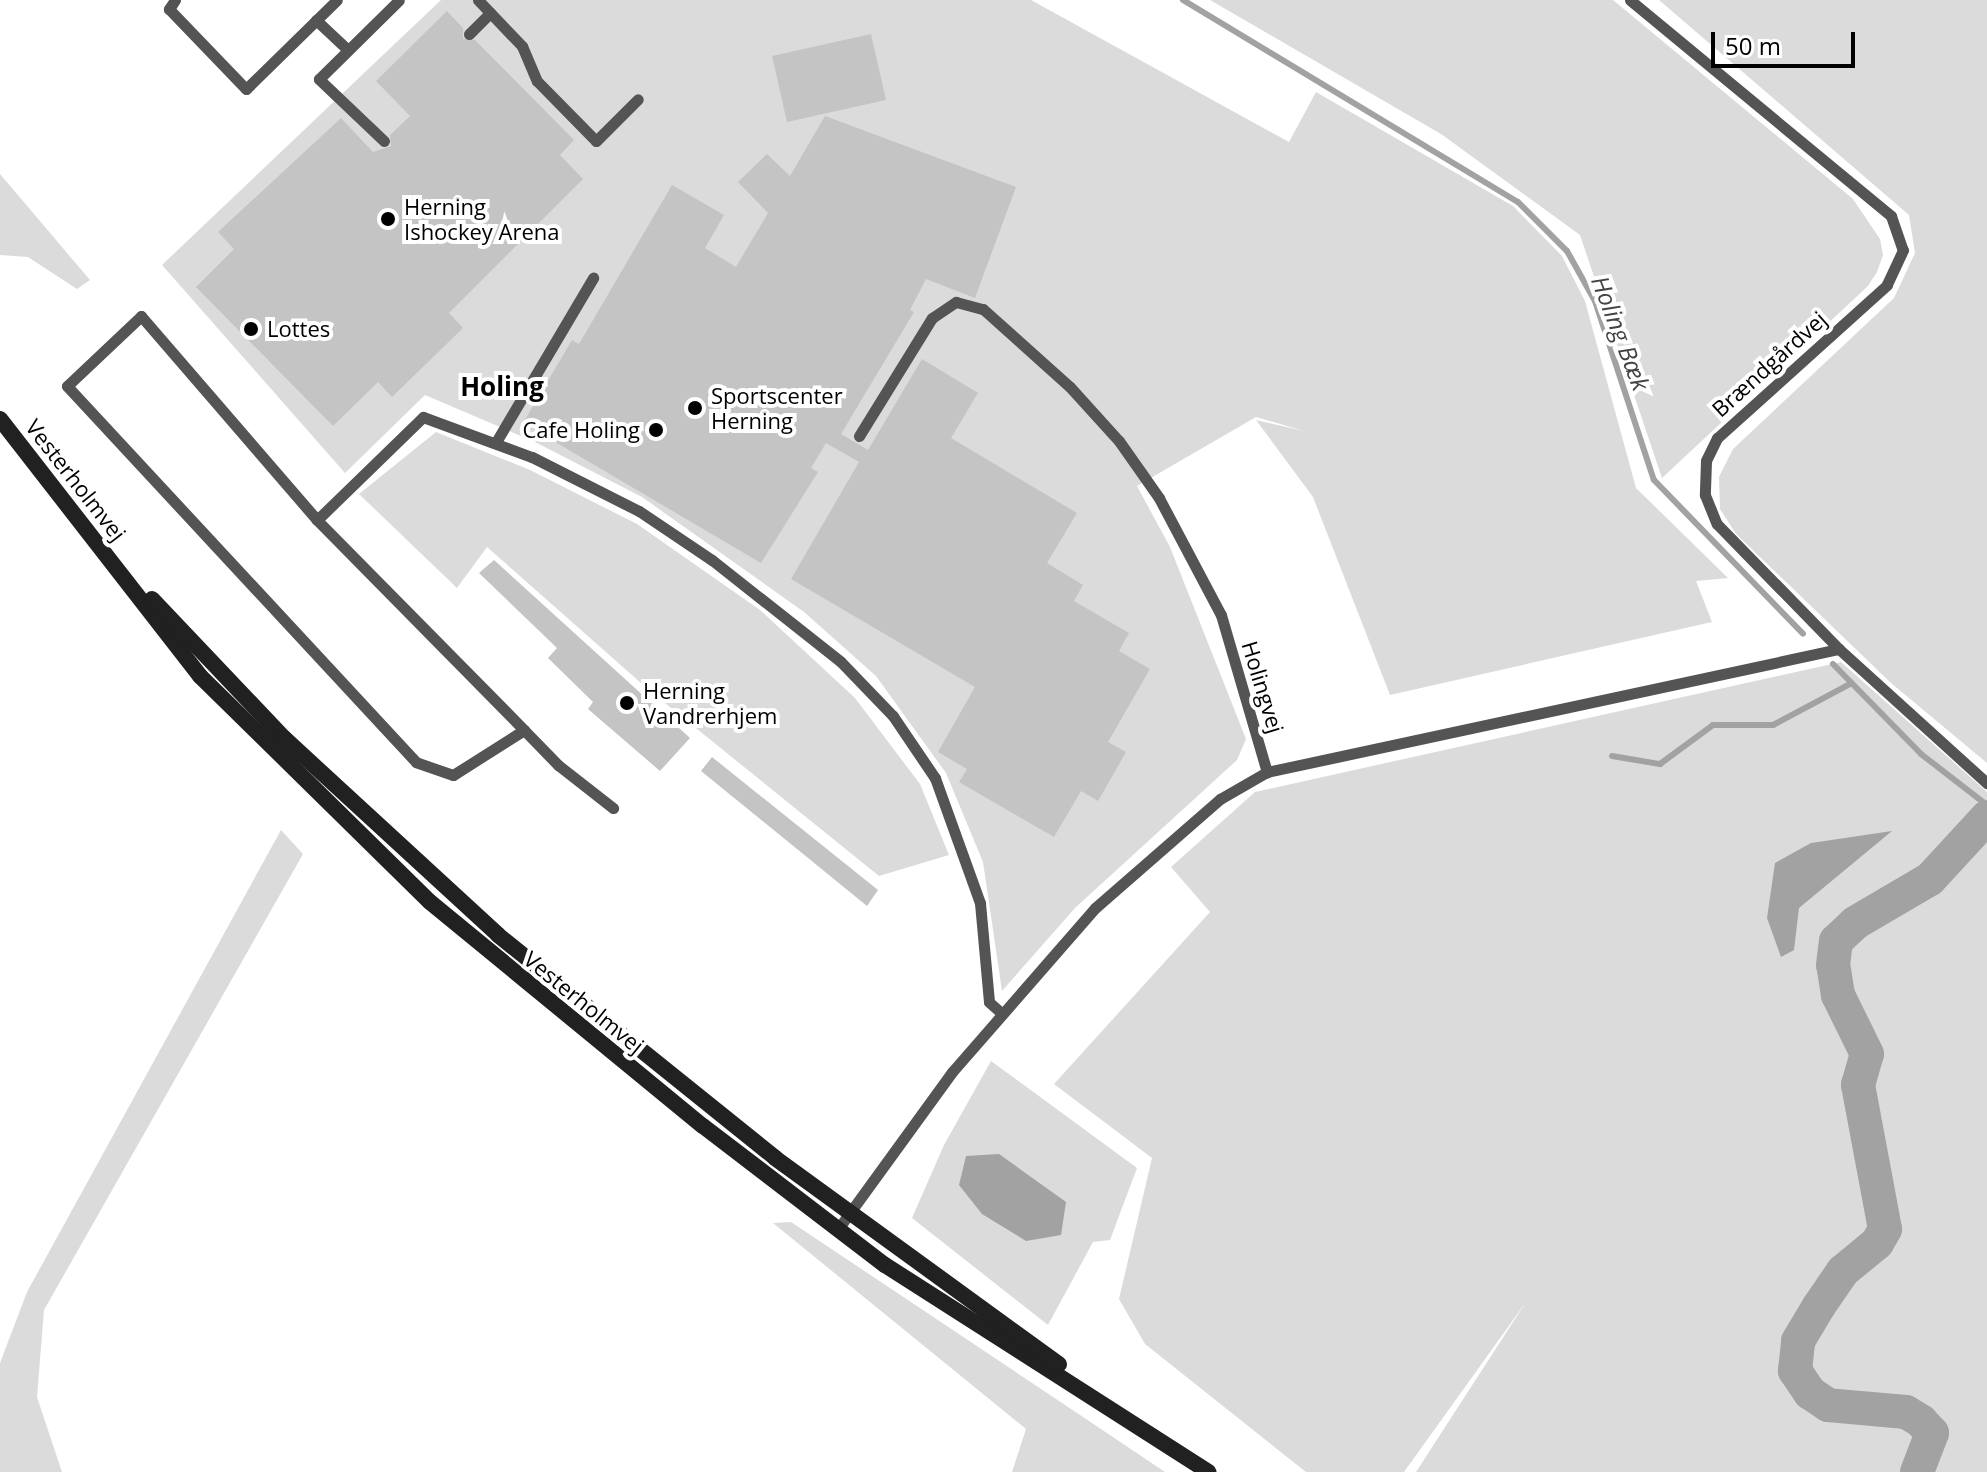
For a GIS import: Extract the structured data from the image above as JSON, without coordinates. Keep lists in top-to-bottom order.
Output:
{
  "streets": {
    "street": ["Vesterholmvej"],
    "lane": ["Brændgårdvej", "Holingvej"]
  },
  "districts": ["Holing"],
  "water": ["Holing Bæk"],
  "places": [
    "Herning Ishockey Arena",
    "Lottes",
    "Sportscenter Herning",
    "Cafe Holing",
    "Herning Vandrerhjem"
  ],
  "scale_bar": "50 m"
}
